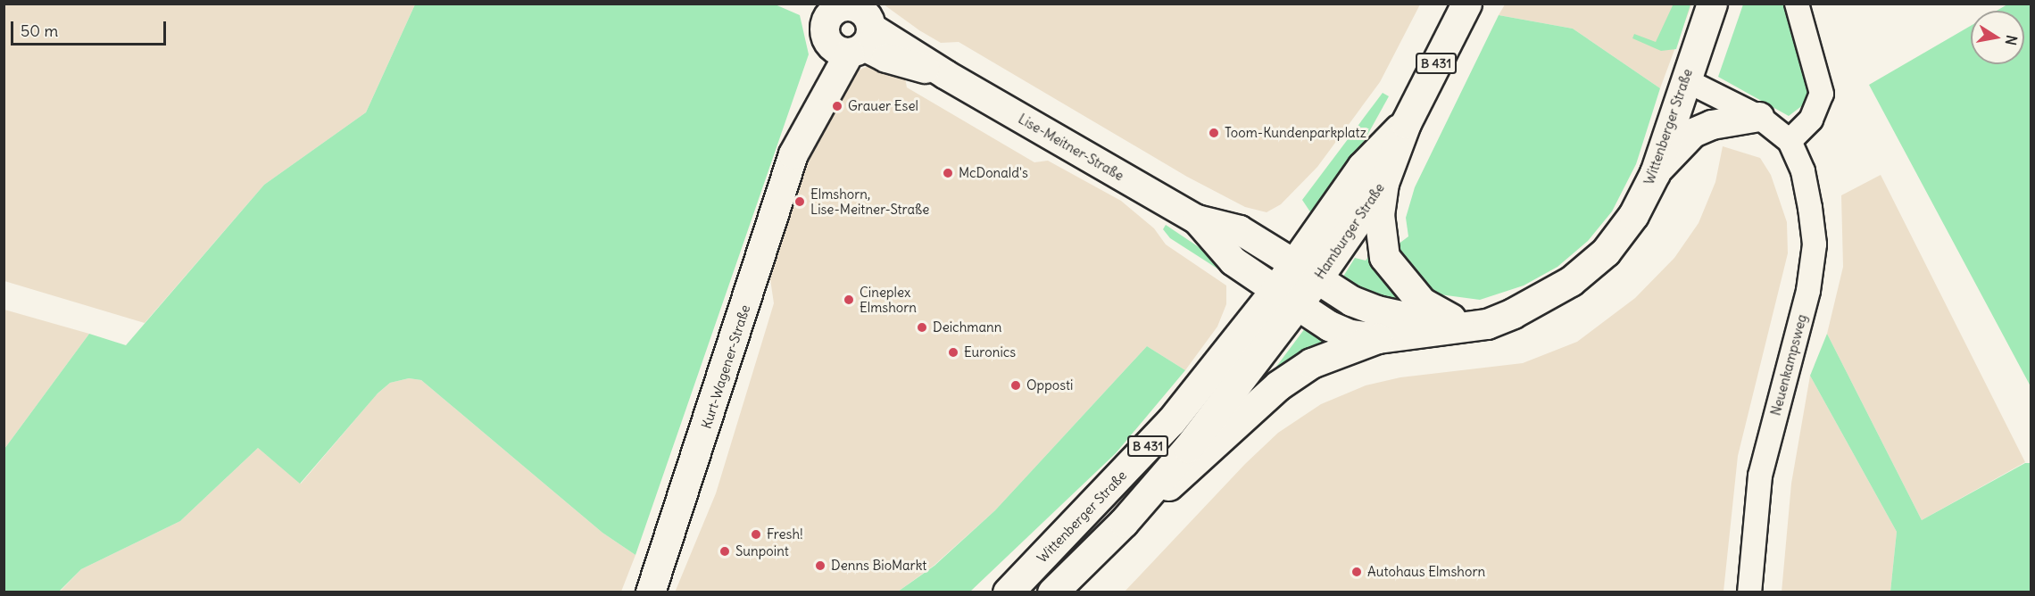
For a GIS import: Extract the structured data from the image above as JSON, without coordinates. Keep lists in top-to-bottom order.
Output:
{
  "streets": {
    "main road": ["B 431", "Wittenberger Straße", "Hamburger Straße"],
    "street": ["Lise-Meitner-Straße", "Neuenkampsweg", "Kurt-Wagener-Straße"]
  },
  "crossings": [
    ["Wittenberger Straße", "Lise-Meitner-Straße"],
    ["Wittenberger Straße", "Hamburger Straße"],
    ["Lise-Meitner-Straße", "Hamburger Straße"],
    ["Lise-Meitner-Straße", "Kurt-Wagener-Straße"]
  ],
  "places": [
    "Grauer Esel",
    "Toom-Kundenparkplatz",
    "McDonald's",
    "Elmshorn, Lise-Meitner-Straße",
    "Cineplex Elmshorn",
    "Deichmann",
    "Euronics",
    "Opposti",
    "Fresh!",
    "Sunpoint",
    "Denns BioMarkt",
    "Autohaus Elmshorn"
  ],
  "scale_bar": "50 m",
  "north": "right"
}
